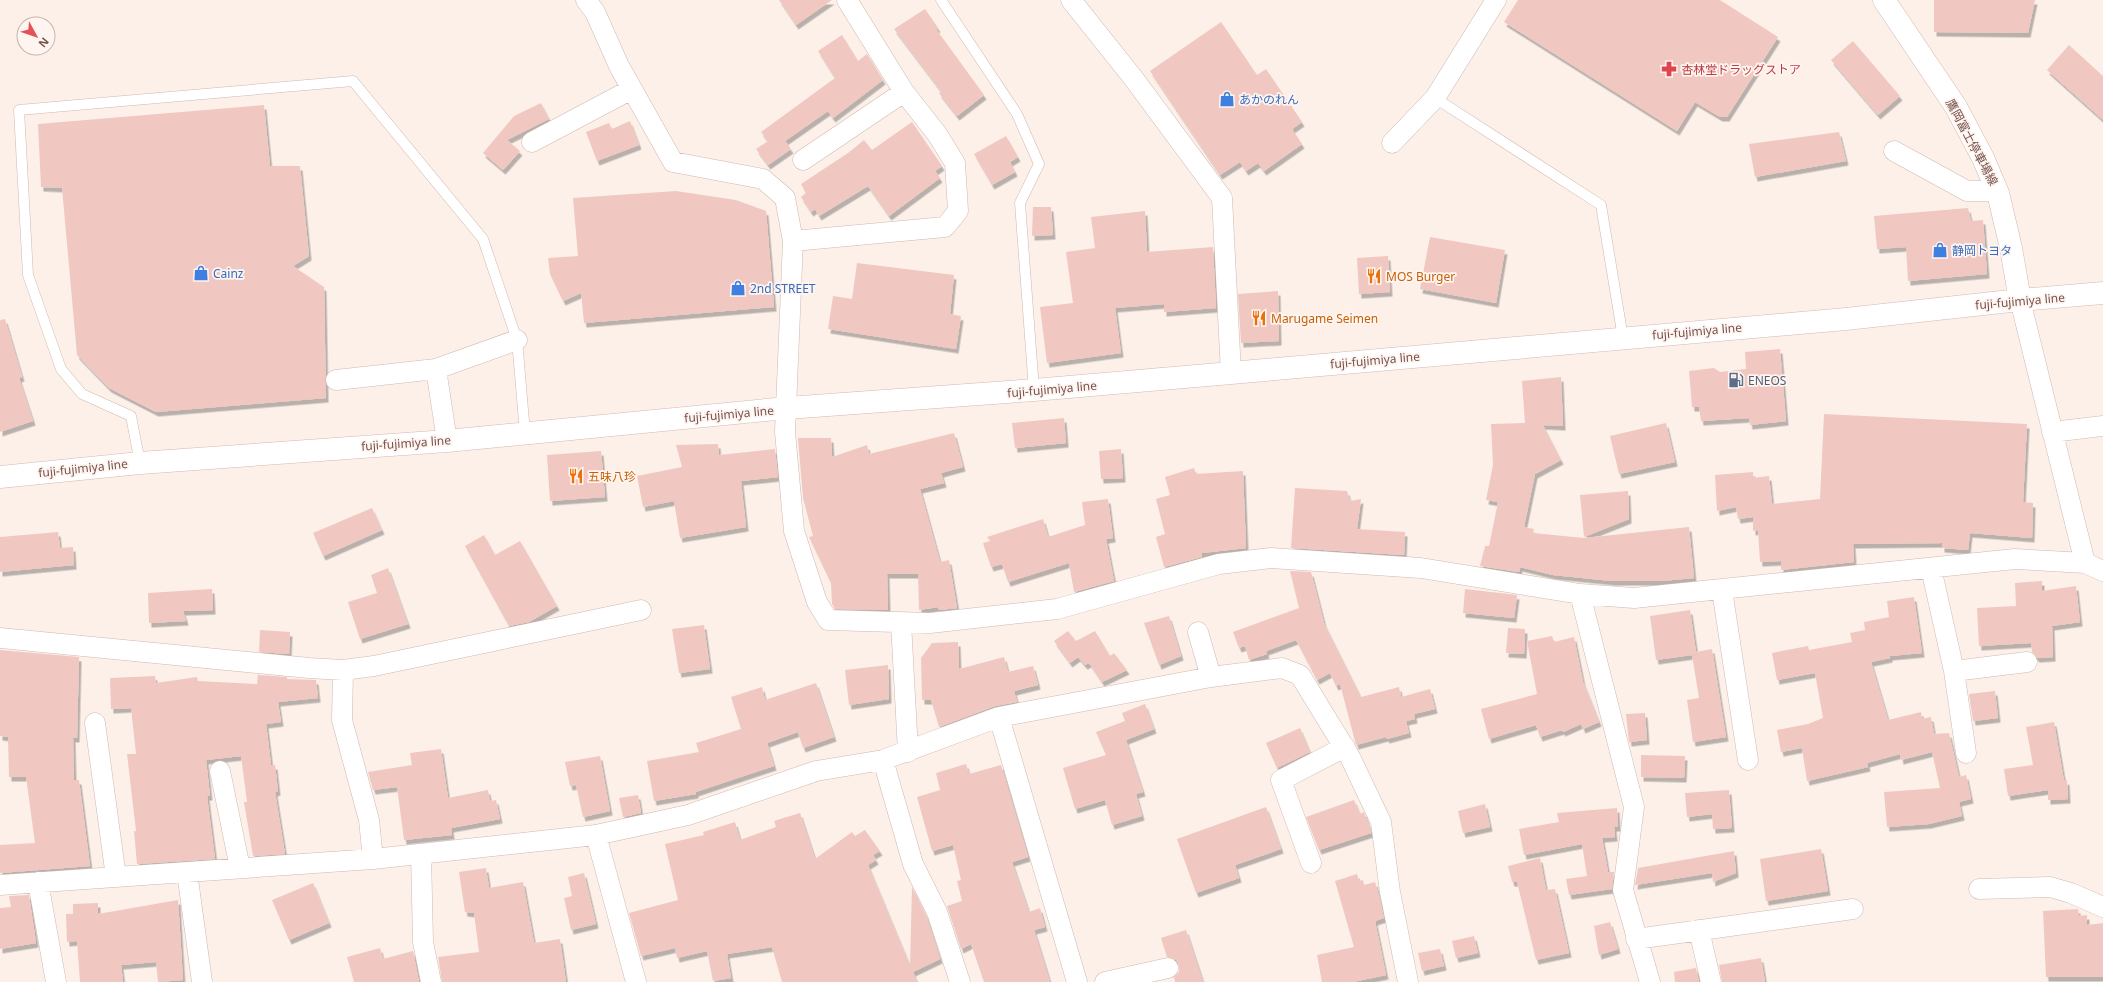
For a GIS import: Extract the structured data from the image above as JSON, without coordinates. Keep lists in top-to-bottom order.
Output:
{
  "streets": {
    "main road": ["鷹岡富士停車場線", "fuji-fujimiya line"]
  },
  "crossings": [
    ["鷹岡富士停車場線", "fuji-fujimiya line"]
  ],
  "places": {
    "pharmacy": ["杏林堂ドラッグストア"],
    "shop": [
      "あかのれん",
      "静岡トヨタ",
      "Cainz",
      "2nd STREET"
    ],
    "restaurant": ["MOS Burger", "Marugame Seimen", "五味八珍"],
    "fuel station": ["ENEOS"]
  },
  "north": "bottom right"
}
